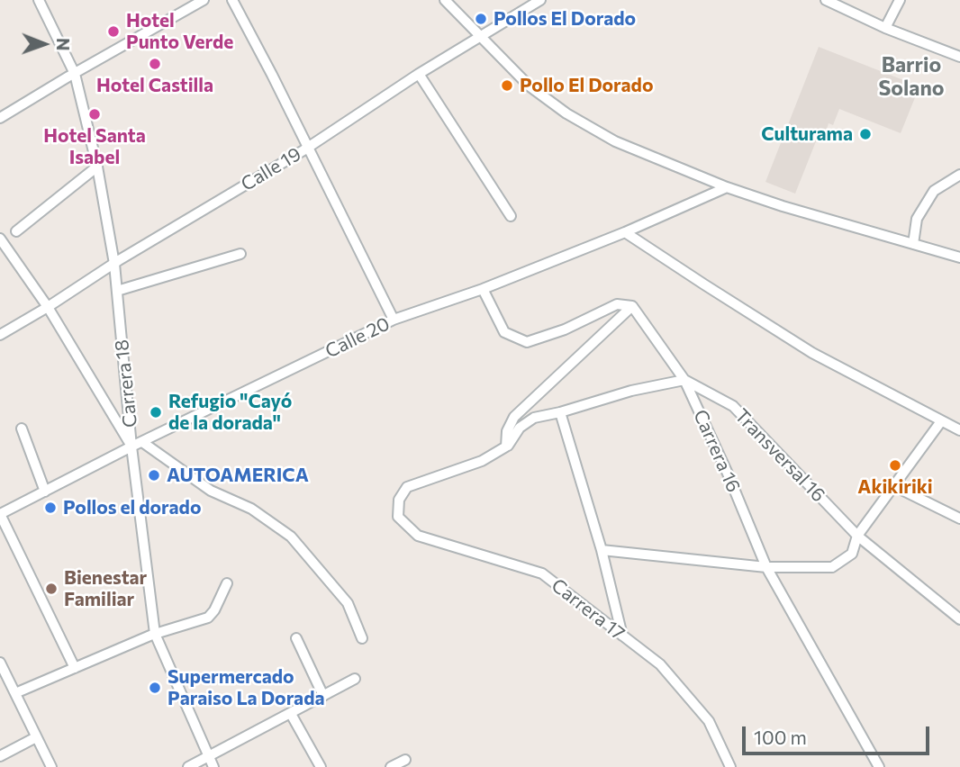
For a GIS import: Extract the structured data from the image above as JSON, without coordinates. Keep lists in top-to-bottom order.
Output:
{
  "streets": {
    "street": [
      "Calle 19",
      "Calle 20",
      "Carrera 18",
      "Carrera 16",
      "Transversal 16",
      "Carrera 17"
    ]
  },
  "crossings": [
    ["Calle 19", "Carrera 18"],
    ["Calle 20", "Carrera 18"],
    ["Carrera 16", "Transversal 16"]
  ],
  "districts": ["Barrio Solano"],
  "places": [
    "Pollos El Dorado",
    "Hotel Punto Verde",
    "Hotel Castilla",
    "Pollo El Dorado",
    "Hotel Santa Isabel",
    "Culturama",
    "Refugio \"Cayó de la dorada\"",
    "Akikiriki",
    "AUTOAMERICA",
    "Pollos el dorado",
    "Bienestar Familiar",
    "Supermercado Paraiso La Dorada"
  ],
  "scale_bar": "100 m",
  "north": "right"
}
